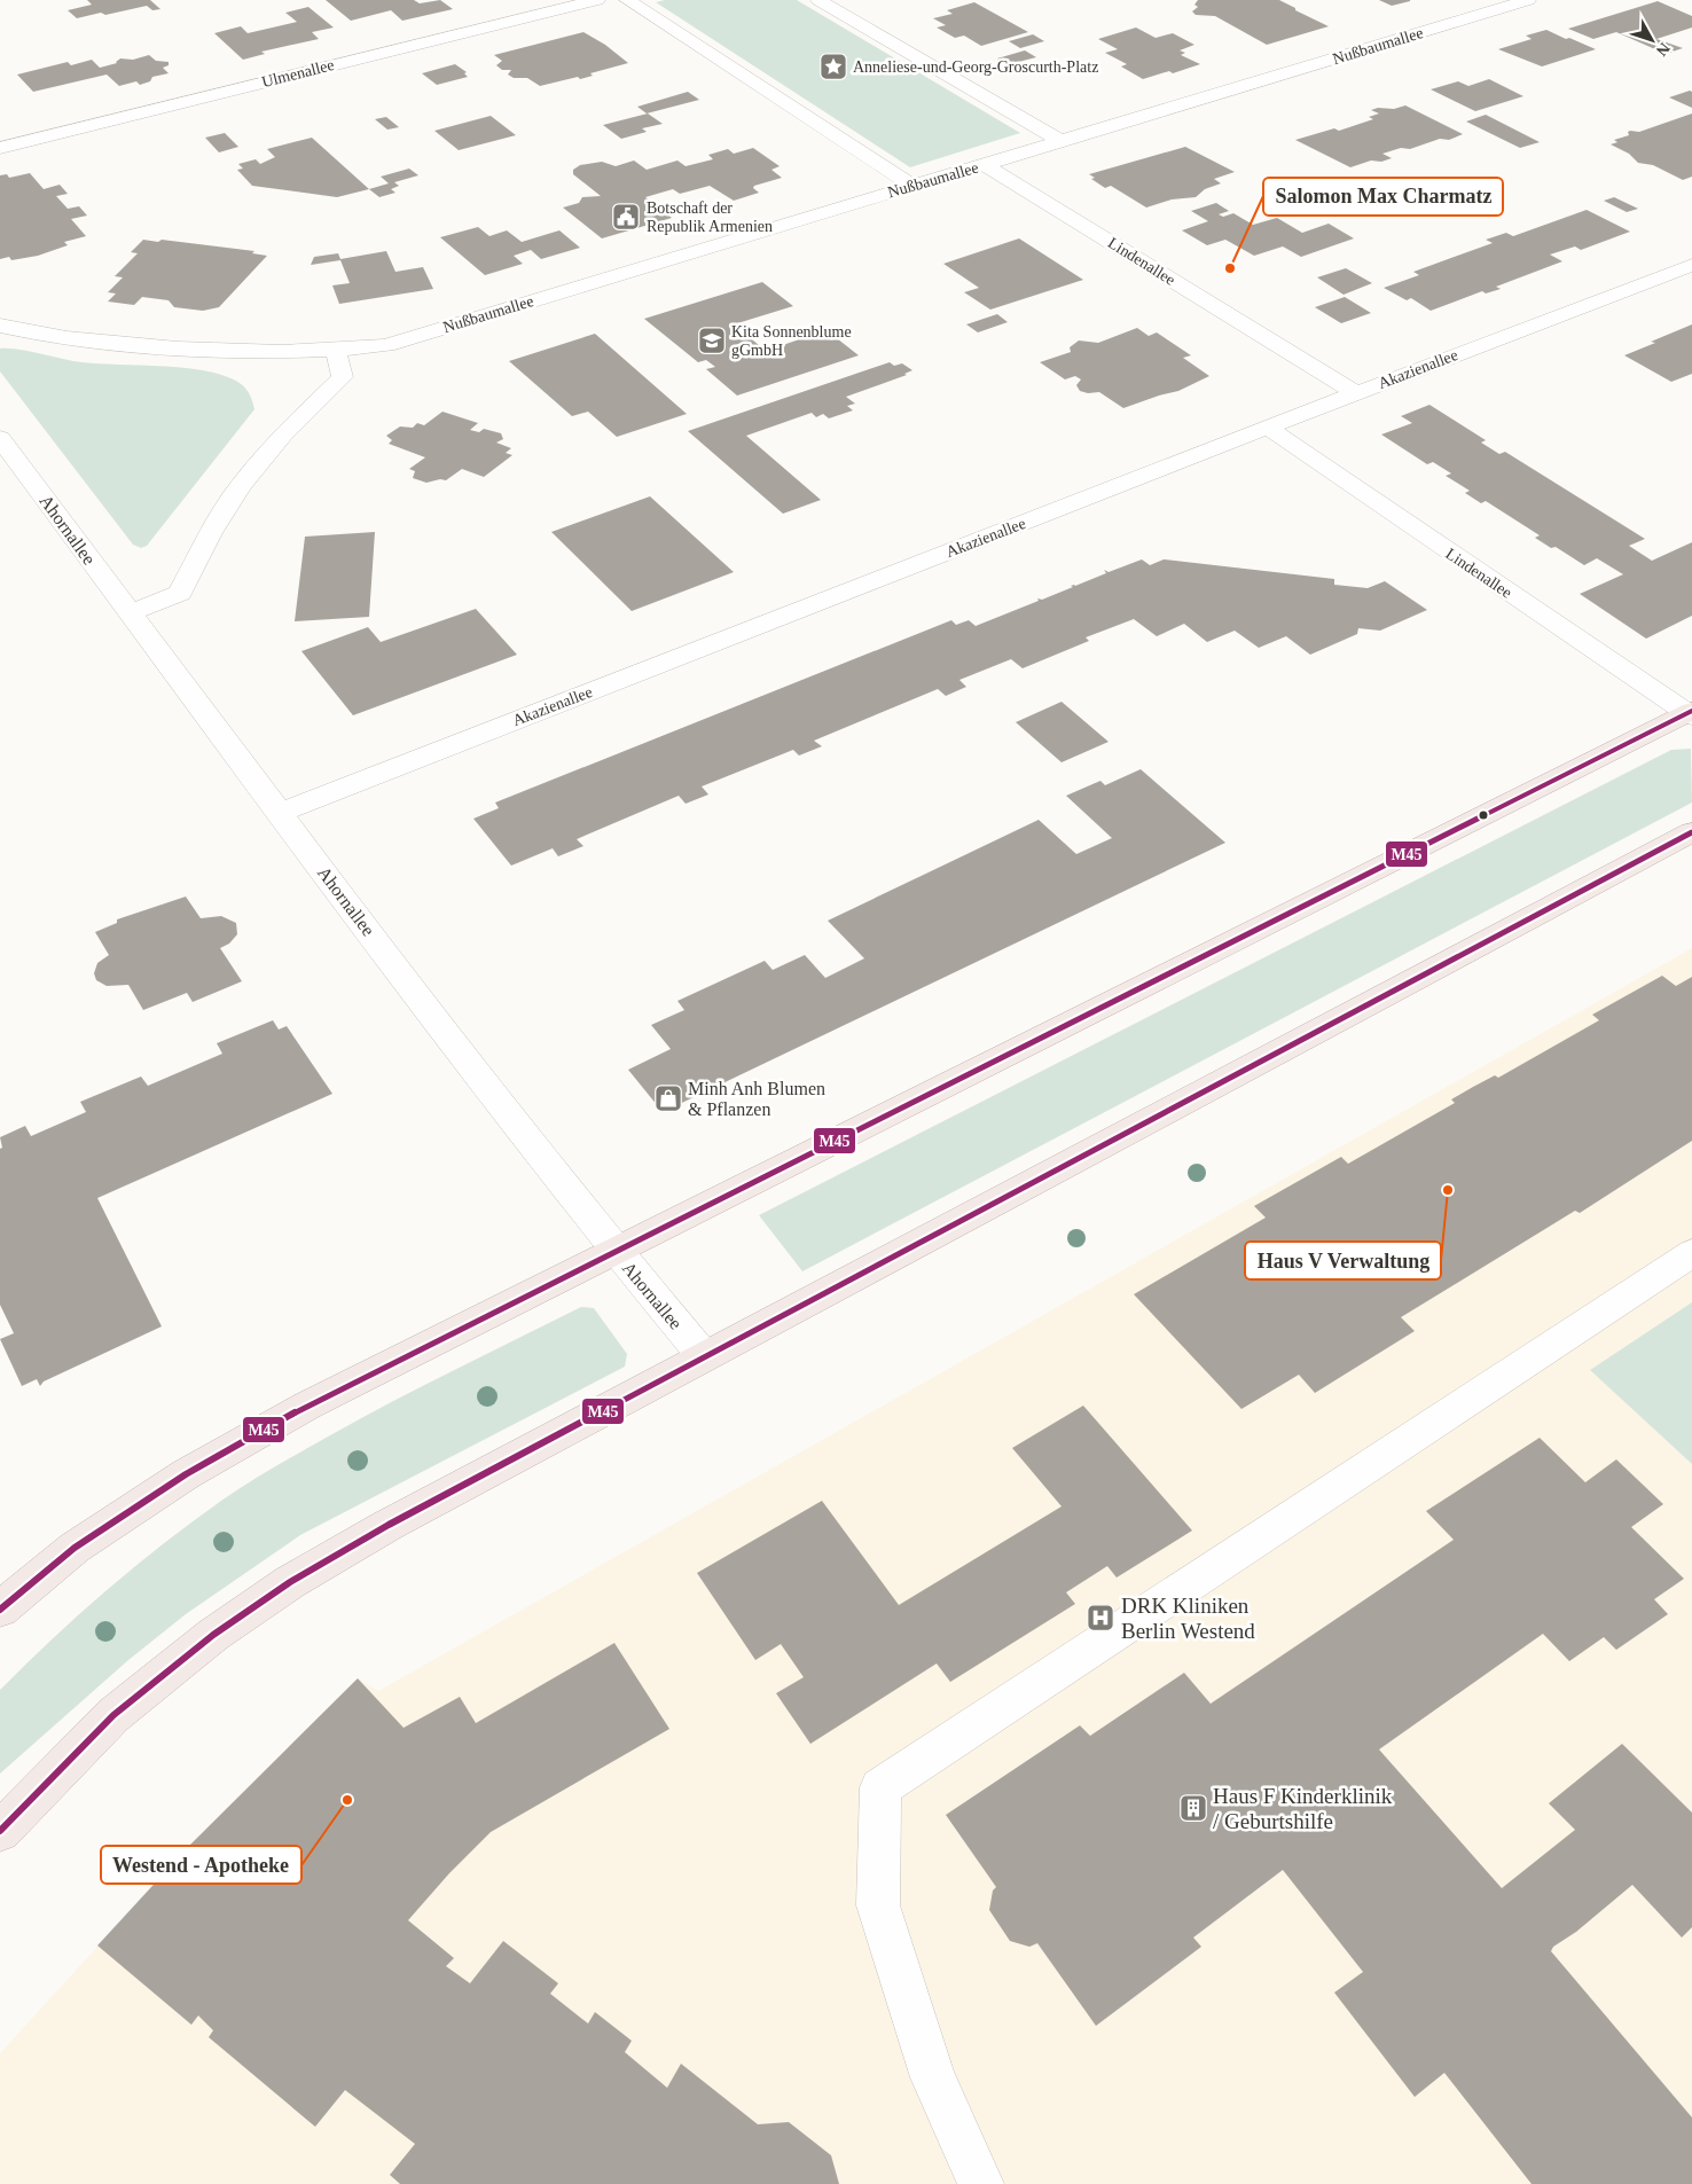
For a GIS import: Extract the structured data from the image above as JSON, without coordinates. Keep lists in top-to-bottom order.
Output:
{
  "streets": {
    "street": [
      "Nußbaumallee",
      "Ulmenallee",
      "Lindenallee",
      "Akazienallee",
      "Ahornallee"
    ]
  },
  "crossings": [
    ["Nußbaumallee", "Lindenallee"],
    ["Lindenallee", "Akazienallee"],
    ["Akazienallee", "Ahornallee"]
  ],
  "places": {
    "place": ["Anneliese-und-Georg-Groscurth-Platz"],
    "public building": ["Botschaft der Republik Armenien"],
    "other": ["Salomon Max Charmatz", "Haus V Verwaltung", "Westend - Apotheke"],
    "school or university": ["Kita Sonnenblume gGmbH"],
    "shop": ["Minh Anh Blumen & Pflanzen"],
    "hospital": ["DRK Kliniken Berlin Westend"],
    "building": ["Haus F Kinderklinik / Geburtshilfe"]
  },
  "lines": ["transit line M45"],
  "north": "bottom right"
}
